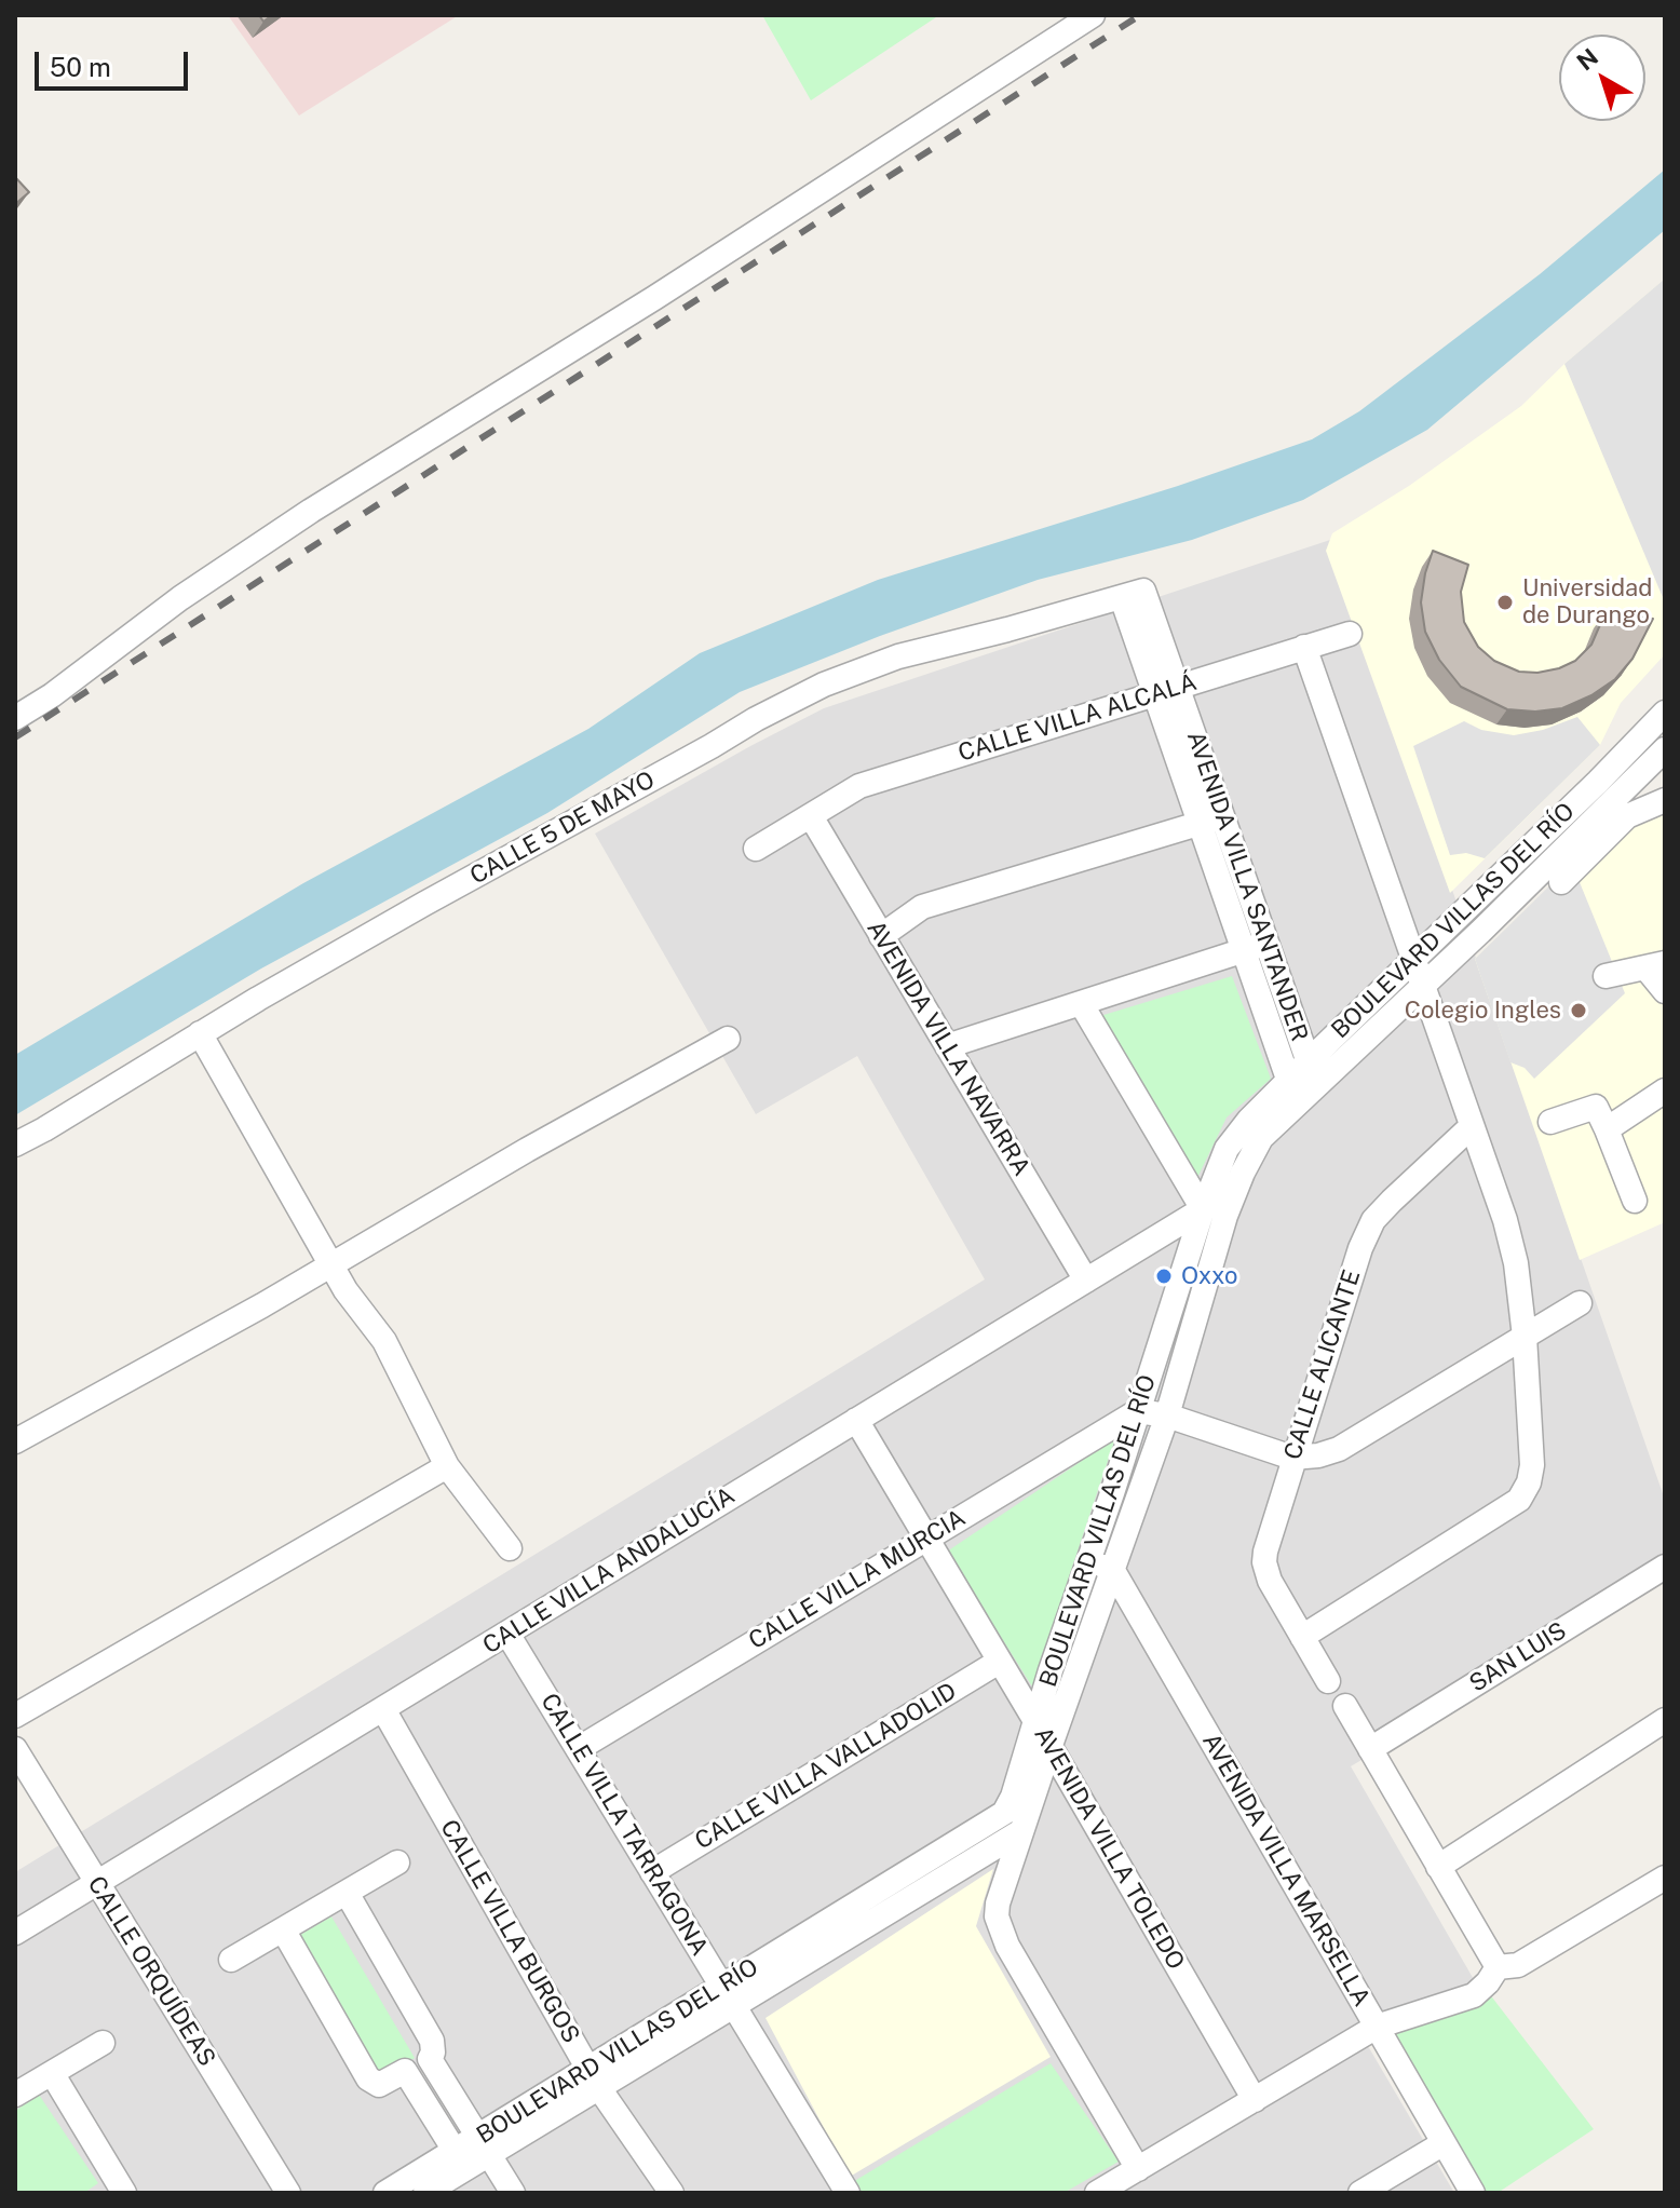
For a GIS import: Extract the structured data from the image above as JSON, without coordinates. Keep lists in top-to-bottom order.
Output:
{
  "streets": {
    "street": [
      "CALLE VILLA ALCALÁ",
      "CALLE 5 DE MAYO",
      "AVENIDA VILLA SANTANDER",
      "BOULEVARD VILLAS DEL RÍO",
      "AVENIDA VILLA NAVARRA",
      "CALLE ALICANTE",
      "CALLE VILLA ANDALUCÍA",
      "CALLE VILLA MURCIA",
      "SAN LUIS",
      "CALLE VILLA VALLADOLID",
      "CALLE VILLA TARRAGONA",
      "AVENIDA VILLA TOLEDO",
      "AVENIDA VILLA MARSELLA",
      "CALLE VILLA BURGOS",
      "CALLE ORQUÍDEAS"
    ]
  },
  "crossings": [
    ["CALLE VILLA ALCALÁ", "AVENIDA VILLA SANTANDER"],
    ["CALLE VILLA ALCALÁ", "AVENIDA VILLA NAVARRA"],
    ["CALLE 5 DE MAYO", "AVENIDA VILLA SANTANDER"],
    ["AVENIDA VILLA SANTANDER", "BOULEVARD VILLAS DEL RÍO"],
    ["BOULEVARD VILLAS DEL RÍO", "CALLE VILLA ANDALUCÍA"],
    ["BOULEVARD VILLAS DEL RÍO", "CALLE VILLA MURCIA"],
    ["BOULEVARD VILLAS DEL RÍO", "CALLE VILLA TARRAGONA"],
    ["BOULEVARD VILLAS DEL RÍO", "AVENIDA VILLA TOLEDO"],
    ["BOULEVARD VILLAS DEL RÍO", "AVENIDA VILLA MARSELLA"],
    ["BOULEVARD VILLAS DEL RÍO", "CALLE VILLA BURGOS"],
    ["AVENIDA VILLA NAVARRA", "CALLE VILLA ANDALUCÍA"],
    ["CALLE VILLA ANDALUCÍA", "CALLE VILLA TARRAGONA"],
    ["CALLE VILLA ANDALUCÍA", "AVENIDA VILLA TOLEDO"],
    ["CALLE VILLA ANDALUCÍA", "CALLE VILLA BURGOS"],
    ["CALLE VILLA ANDALUCÍA", "CALLE ORQUÍDEAS"],
    ["CALLE VILLA MURCIA", "CALLE VILLA TARRAGONA"],
    ["CALLE VILLA MURCIA", "AVENIDA VILLA TOLEDO"],
    ["CALLE VILLA VALLADOLID", "CALLE VILLA TARRAGONA"],
    ["CALLE VILLA VALLADOLID", "AVENIDA VILLA TOLEDO"]
  ],
  "places": ["Universidad de Durango", "Colegio Ingles", "Oxxo"],
  "scale_bar": "50 m",
  "north": "top left"
}
